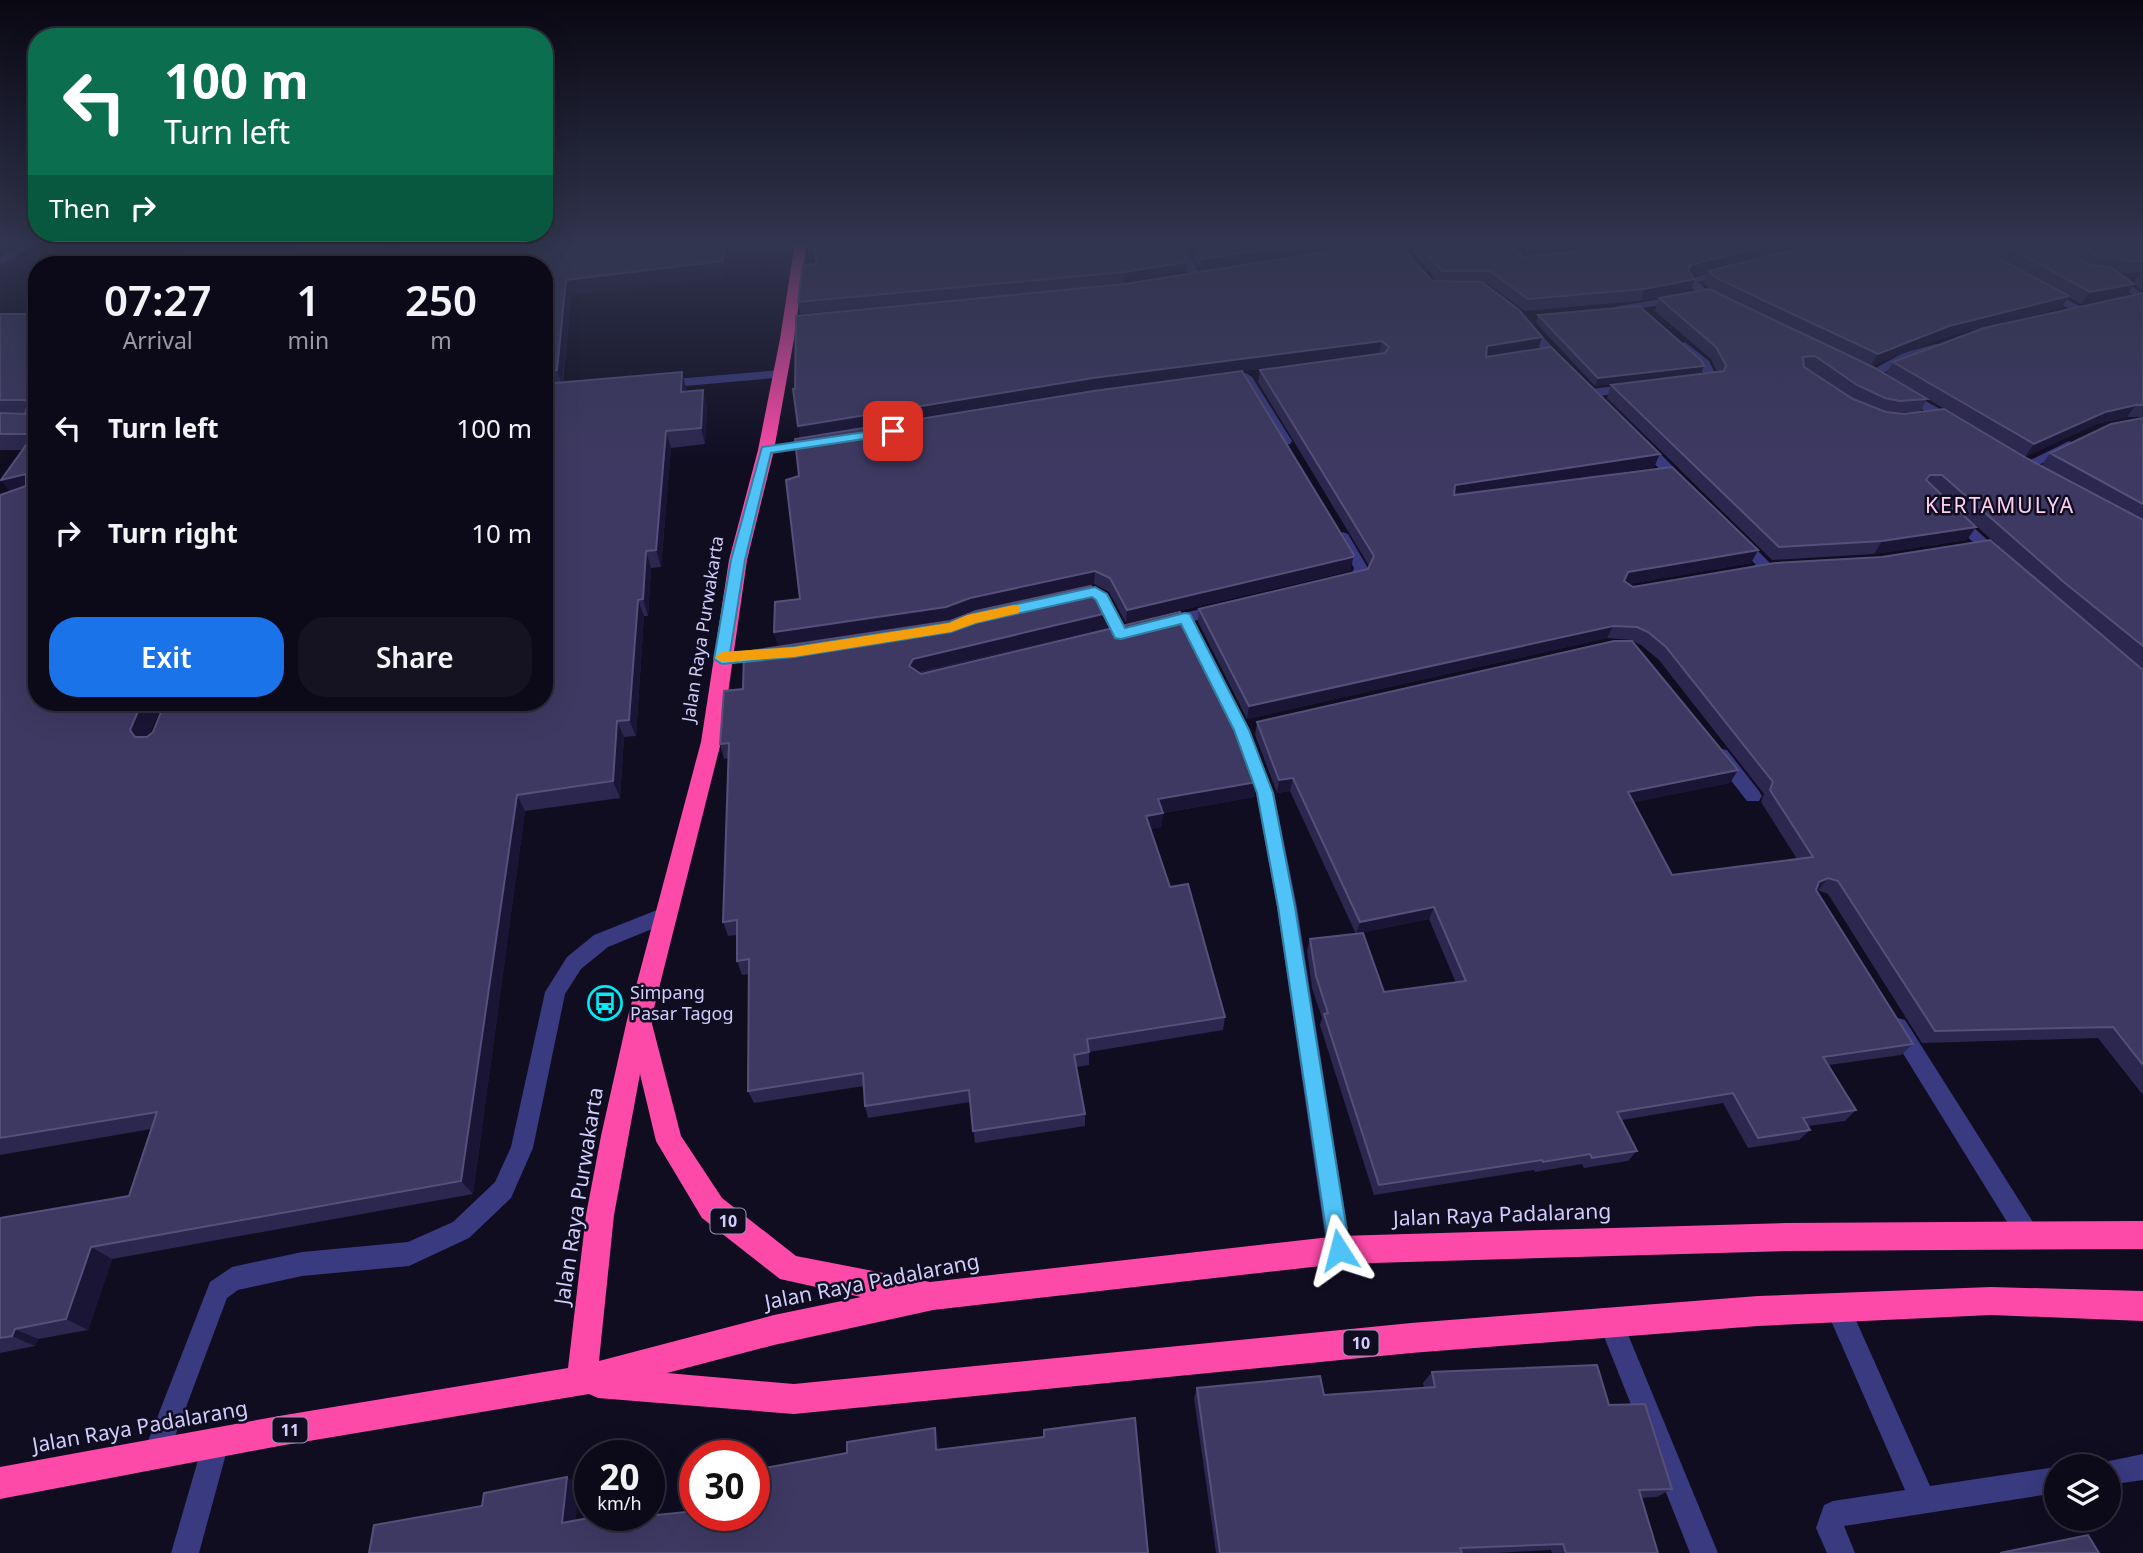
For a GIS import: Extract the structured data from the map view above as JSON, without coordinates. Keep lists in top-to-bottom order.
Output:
{
  "streets": {
    "highway": [
      "Jalan Raya Purwakarta",
      "Jalan Raya Padalarang",
      "10",
      "11"
    ]
  },
  "crossings": [
    ["Jalan Raya Purwakarta", "Jalan Raya Padalarang"]
  ],
  "districts": ["KERTAMULYA"],
  "places": {
    "bus stop": ["Simpang Pasar Tagog"]
  },
  "page": {
    "turn": ["100 m", "Turn left"],
    "then": "Then",
    "eta": [
      "07:27",
      "Arrival",
      "1",
      "min",
      "250",
      "m"
    ],
    "list": [
      {
        "name": "Turn left",
        "value": "100 m"
      },
      {
        "name": "Turn right",
        "value": "10 m"
      }
    ],
    "buttons": ["Exit", "Share"],
    "speed": "20 km/h",
    "limit": "30"
  }
}
